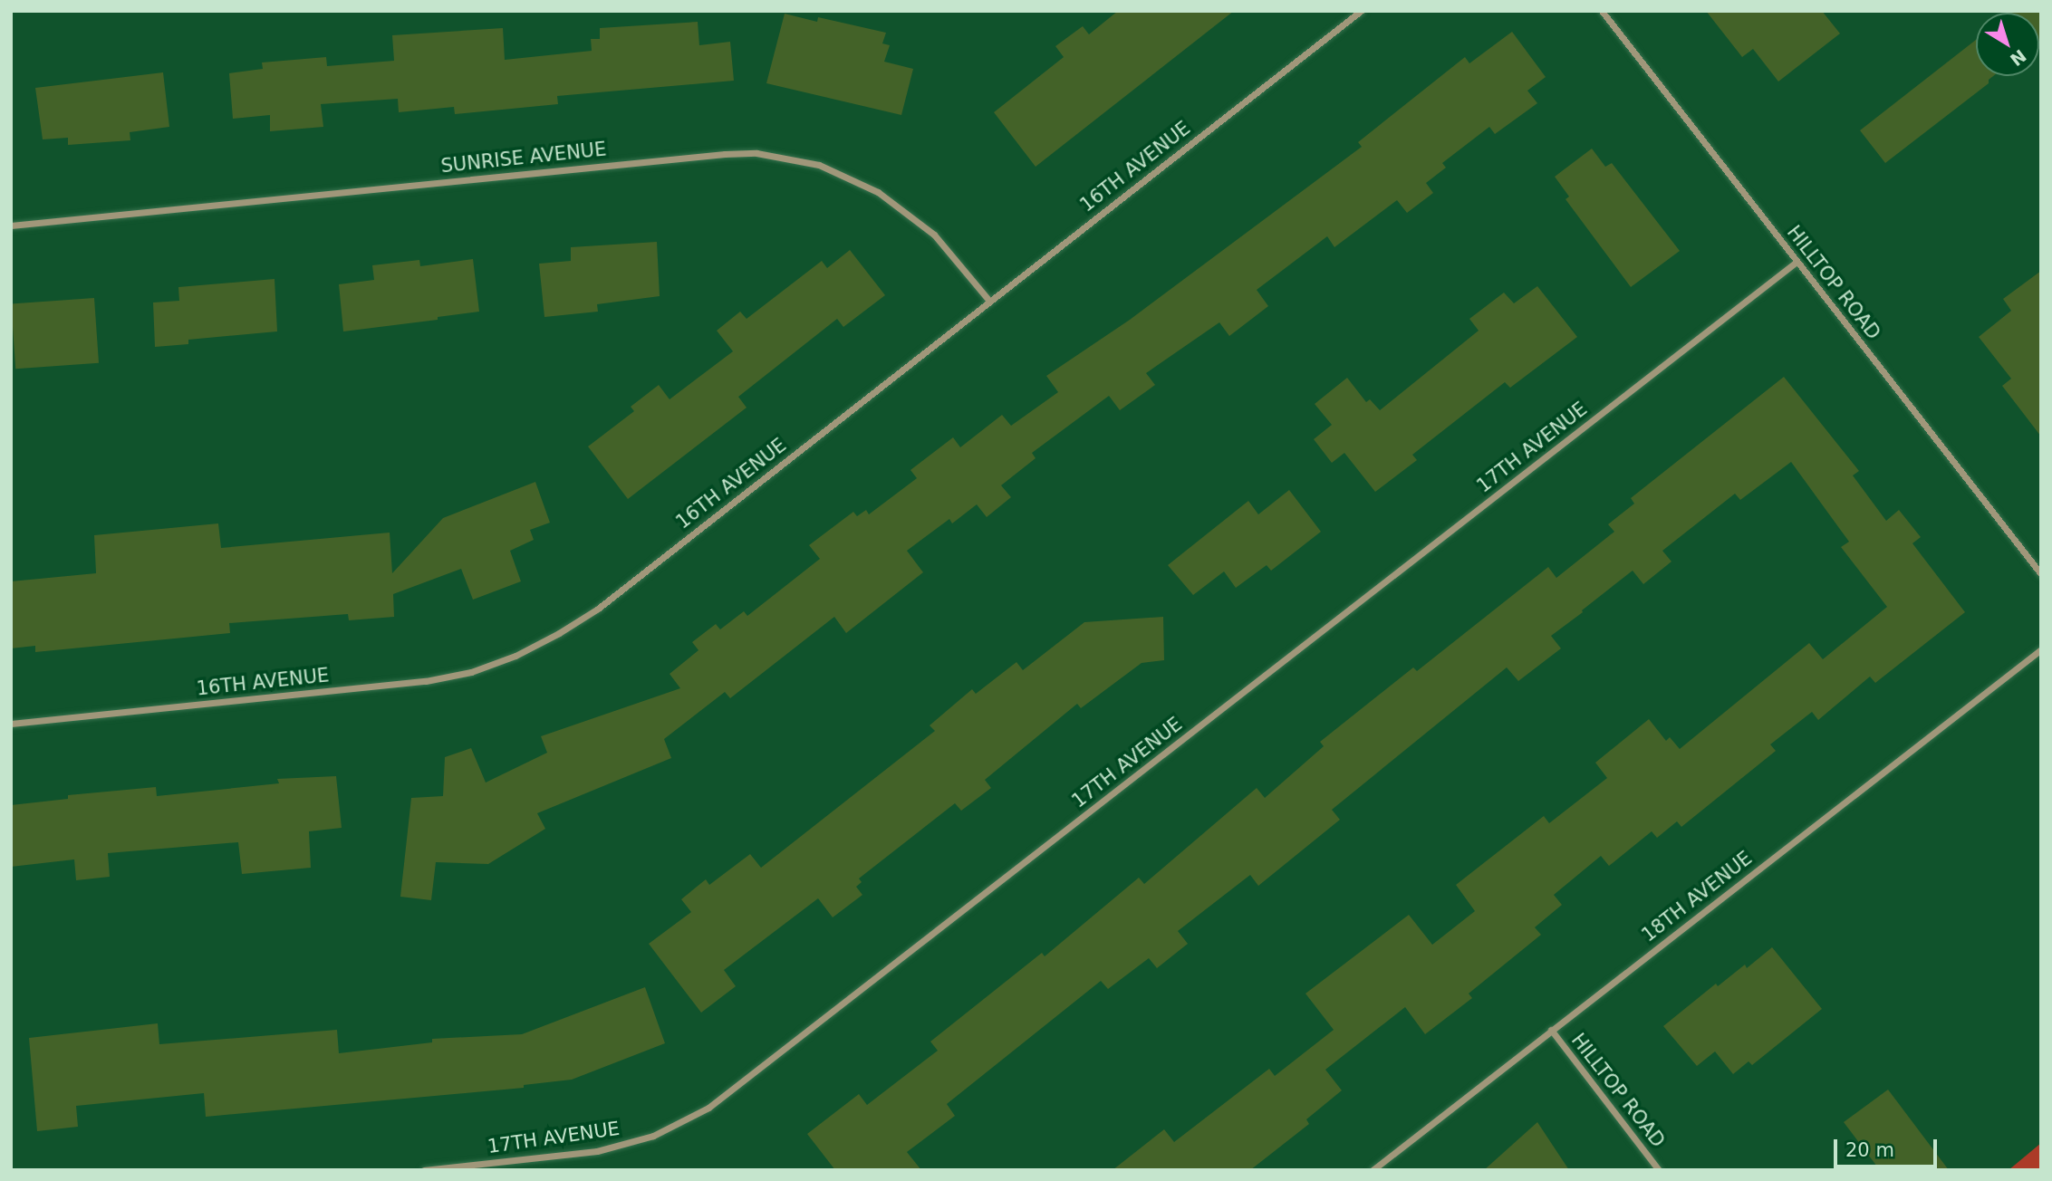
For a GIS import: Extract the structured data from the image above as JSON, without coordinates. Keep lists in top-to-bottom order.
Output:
{
  "streets": {
    "street": [
      "SUNRISE AVENUE",
      "16TH AVENUE",
      "HILLTOP ROAD",
      "17TH AVENUE",
      "18TH AVENUE"
    ]
  },
  "crossings": [
    ["SUNRISE AVENUE", "16TH AVENUE"],
    ["HILLTOP ROAD", "17TH AVENUE"],
    ["HILLTOP ROAD", "18TH AVENUE"]
  ],
  "scale_bar": "20 m",
  "north": "bottom right"
}
